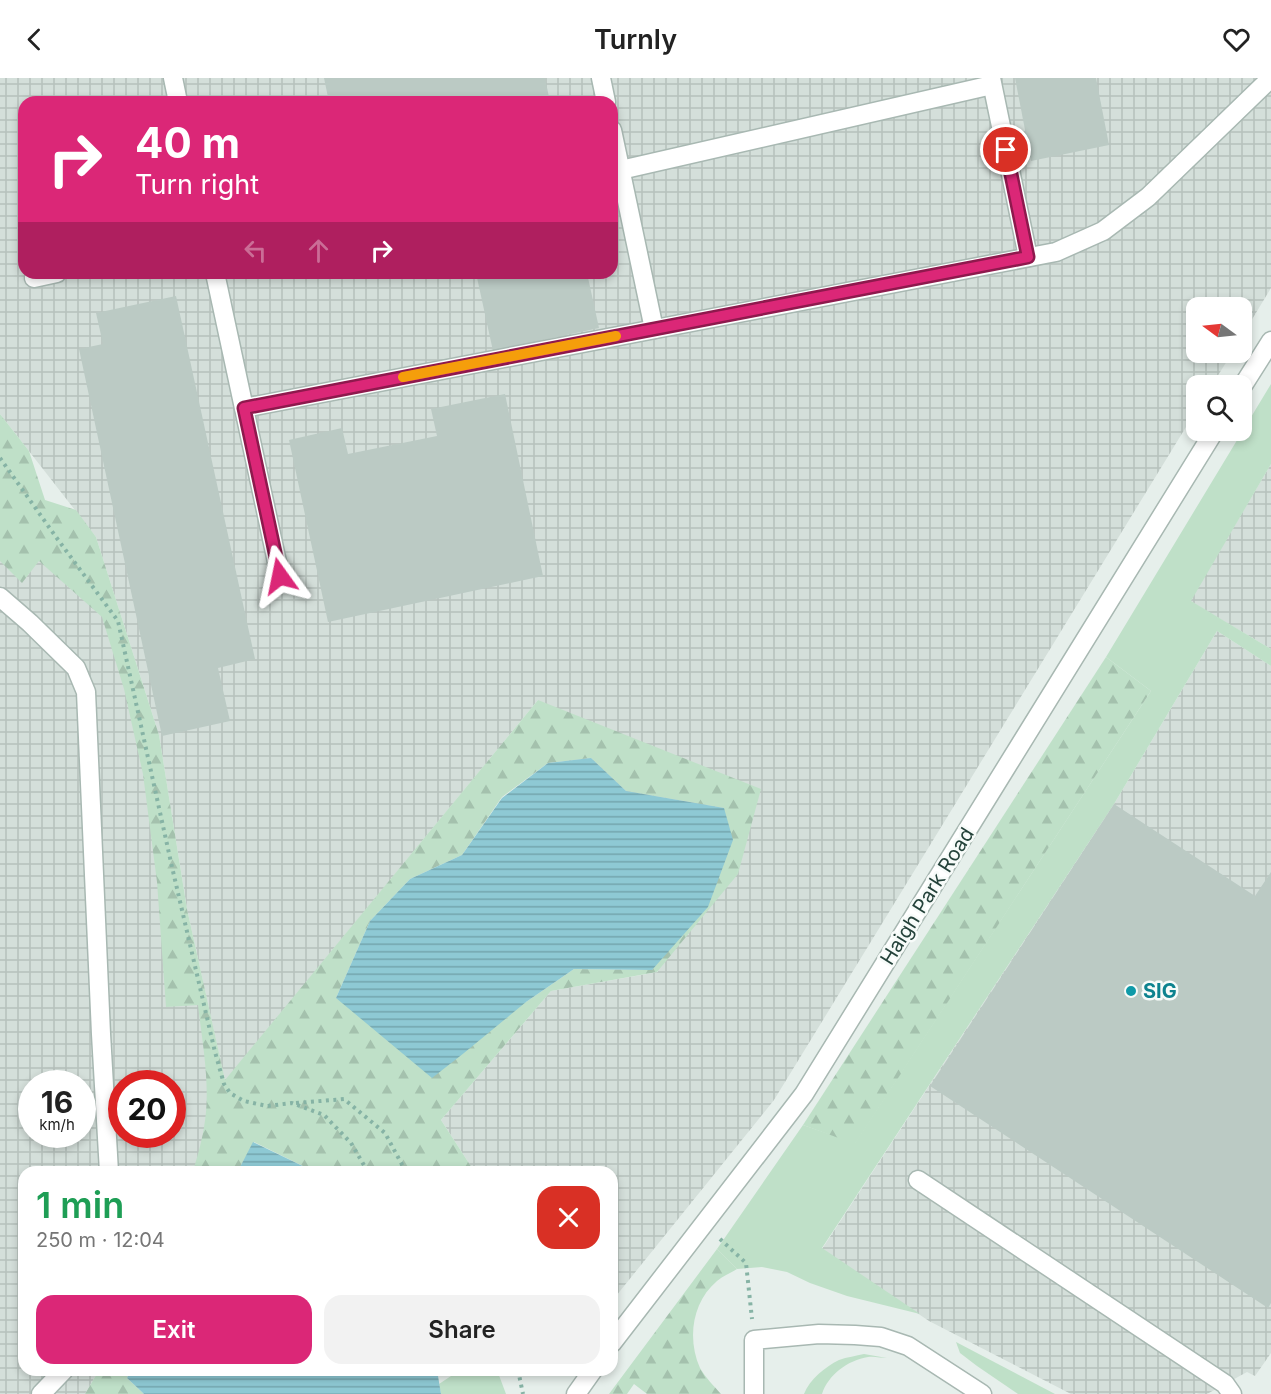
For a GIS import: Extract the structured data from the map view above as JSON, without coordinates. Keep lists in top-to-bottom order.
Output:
{
  "streets": {
    "street": ["Haigh Park Road"]
  },
  "places": ["SIG"],
  "north": "left",
  "page": {
    "header": "Turnly",
    "turn": ["40 m", "Turn right"],
    "speed": "16 km/h",
    "limit": "20",
    "heading": ["1 min", "250 m · 12:04"],
    "buttons": ["Exit", "Share"]
  }
}
